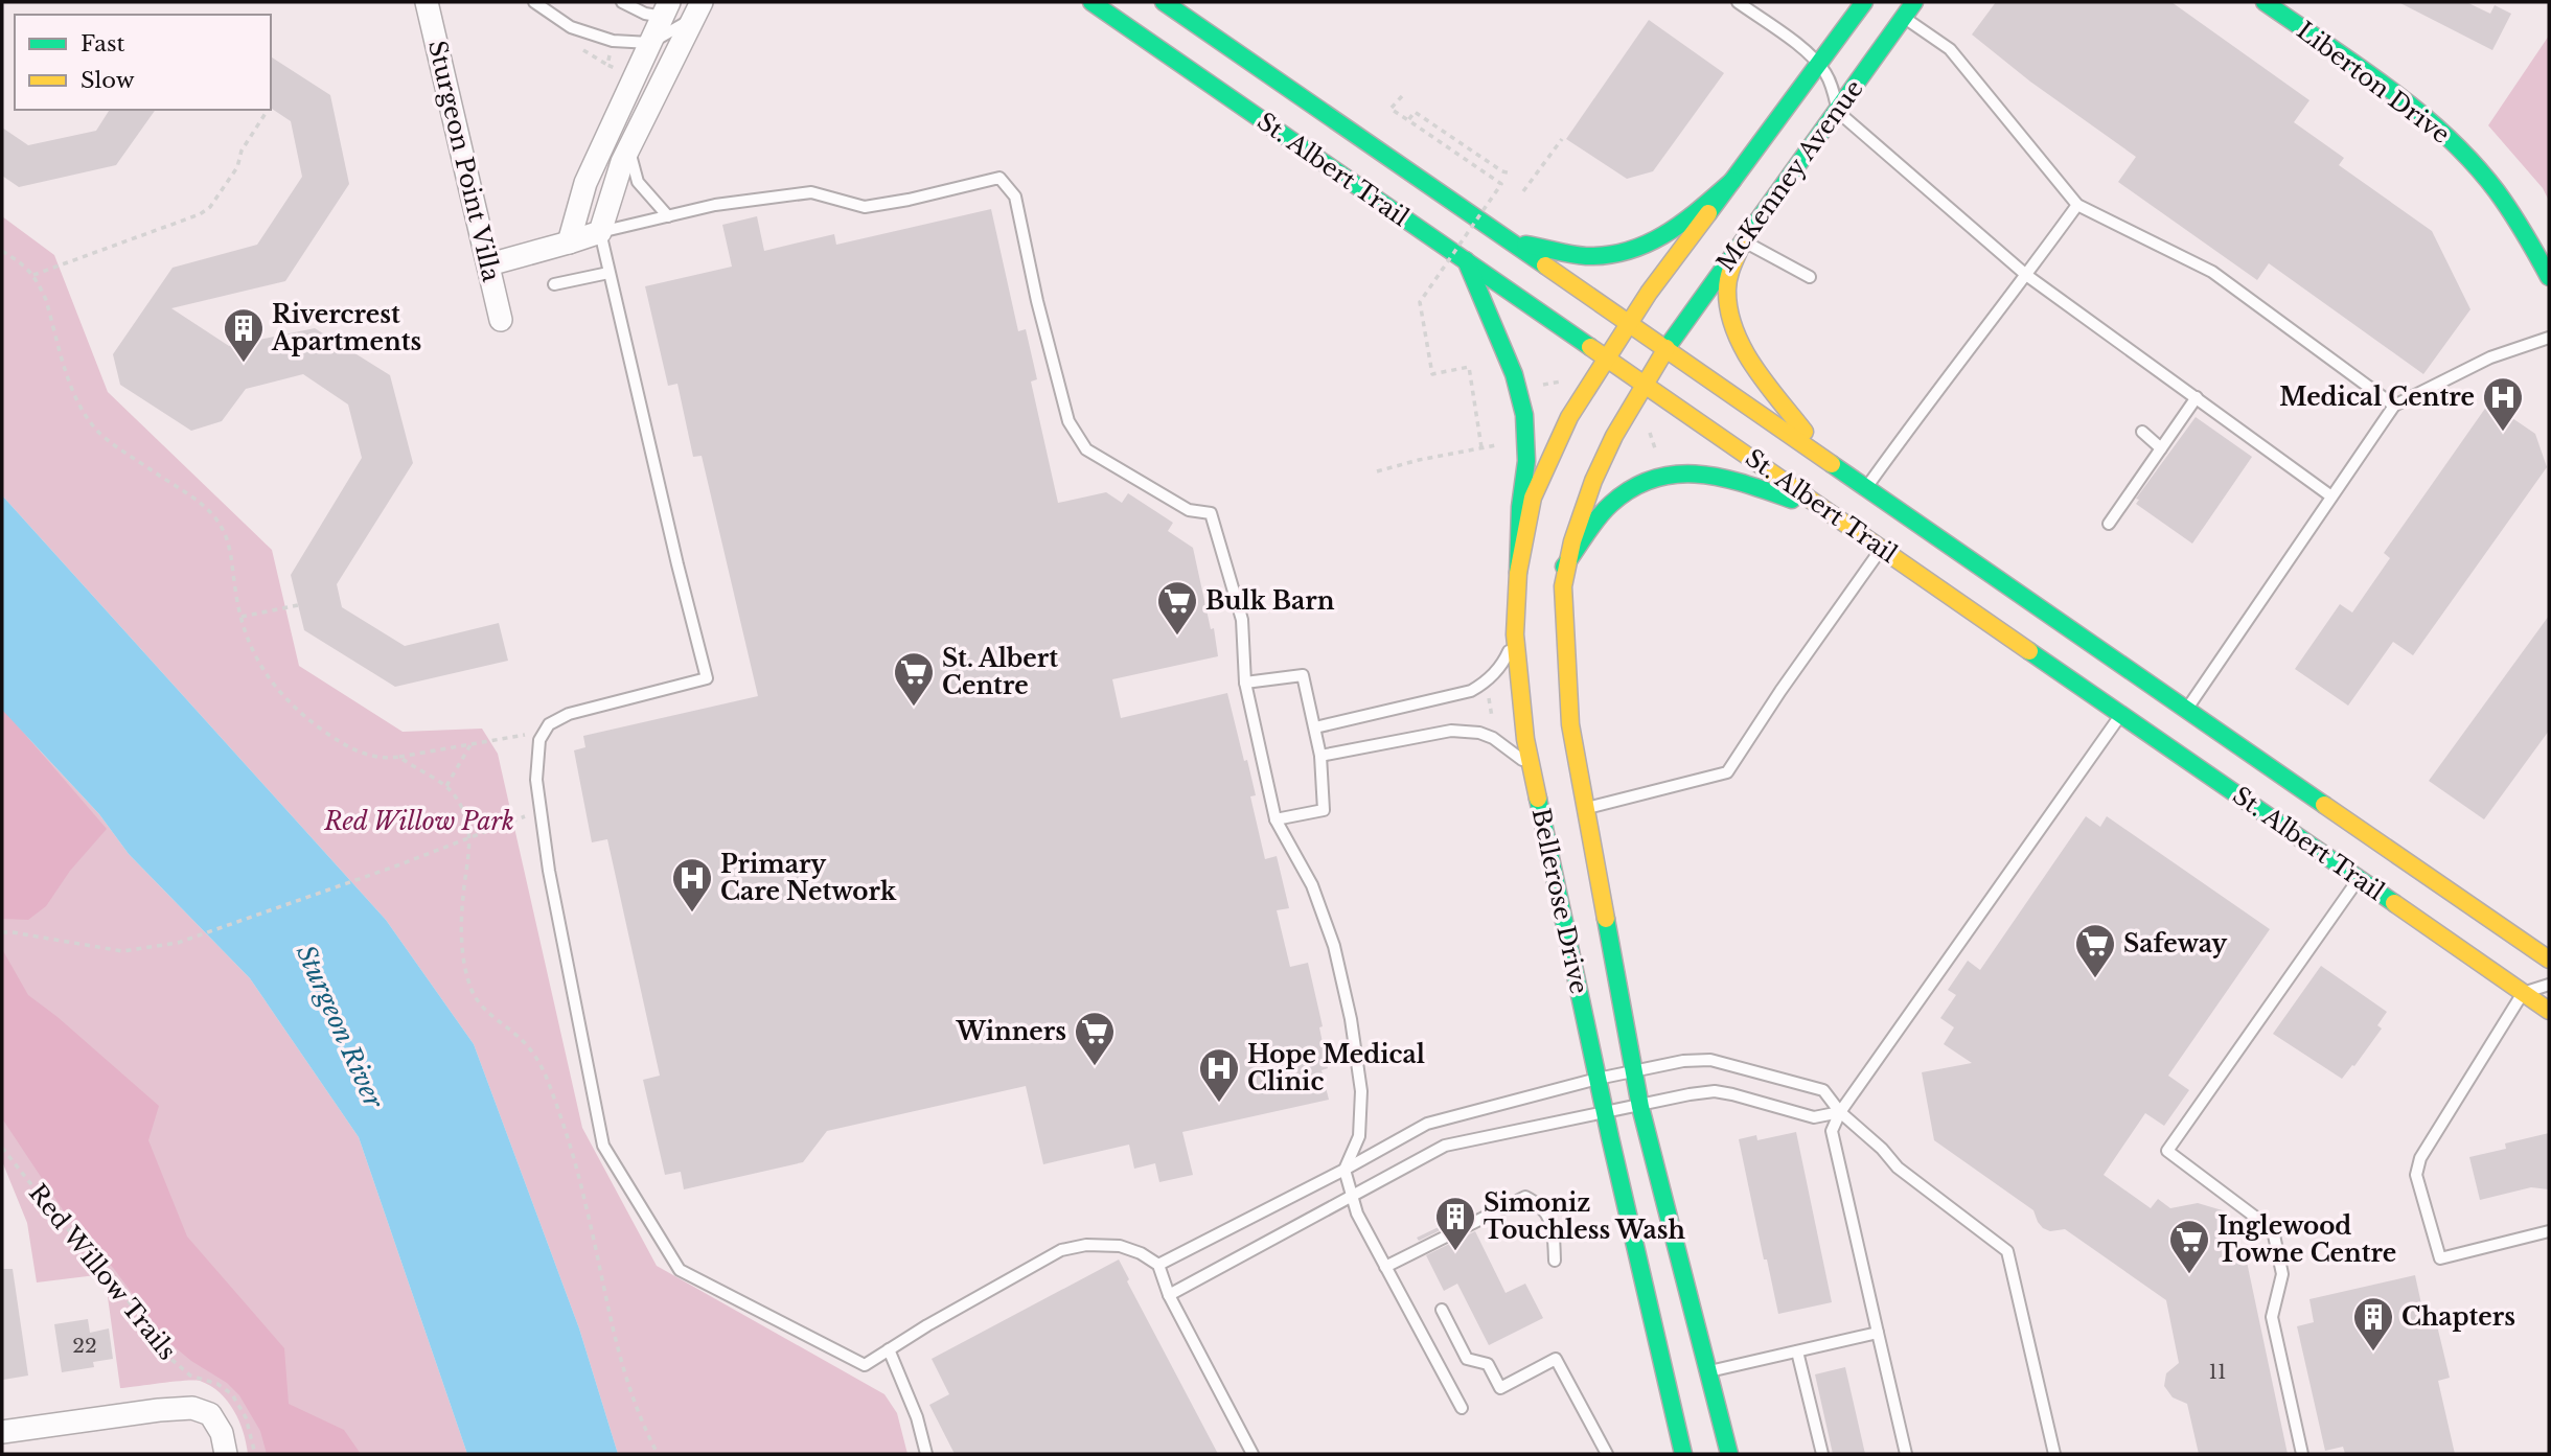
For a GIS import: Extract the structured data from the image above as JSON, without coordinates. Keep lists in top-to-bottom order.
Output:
{
  "streets": {
    "main road": [
      "Liberton Drive",
      "St. Albert Trail",
      "McKenney Avenue",
      "Bellerose Drive"
    ],
    "street": ["Sturgeon Point Villa"],
    "path": ["Red Willow Trails"]
  },
  "crossings": [
    ["St. Albert Trail", "McKenney Avenue"],
    ["St. Albert Trail", "Bellerose Drive"],
    ["McKenney Avenue", "Bellerose Drive"]
  ],
  "water": ["Sturgeon River"],
  "parks": ["Red Willow Park"],
  "places": {
    "building": ["Rivercrest Apartments", "Simoniz Touchless Wash", "Chapters"],
    "hospital": ["Medical Centre", "Primary Care Network", "Hope Medical Clinic"],
    "supermarket": [
      "Bulk Barn",
      "St. Albert Centre",
      "Safeway",
      "Winners",
      "Inglewood Towne Centre"
    ]
  },
  "house_numbers": ["22", "11"],
  "legend": ["Fast", "Slow"]
}
